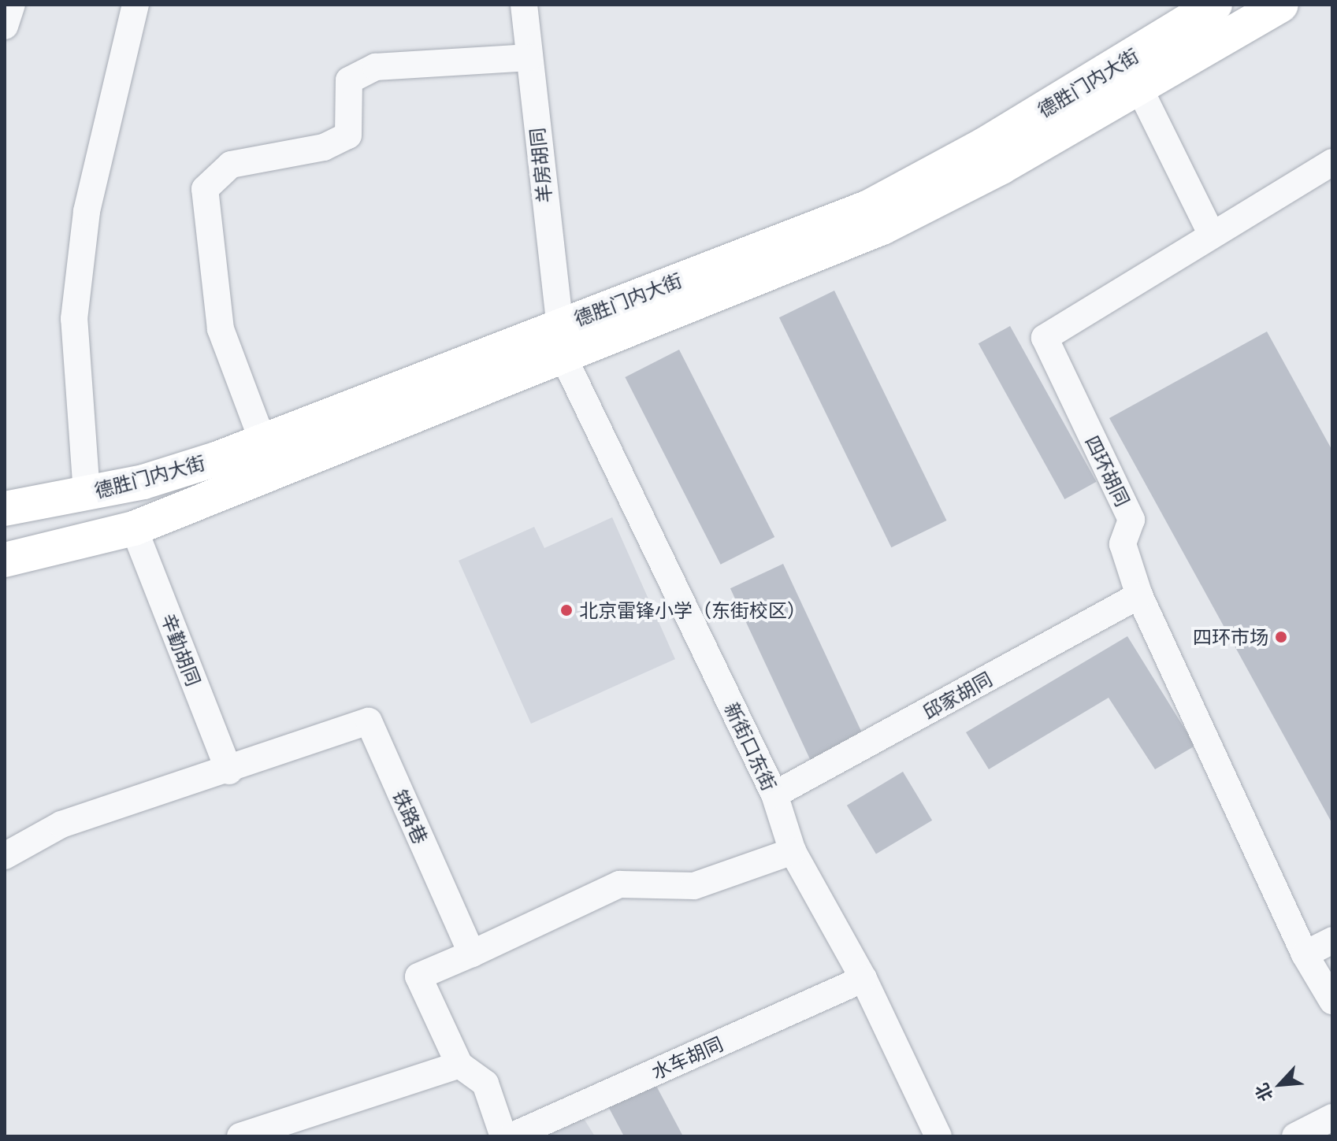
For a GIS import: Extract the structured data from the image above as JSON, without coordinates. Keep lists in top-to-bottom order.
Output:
{
  "streets": {
    "main road": ["德胜门内大街"],
    "street": [
      "羊房胡同",
      "四环胡同",
      "辛勤胡同",
      "邱家胡同",
      "新街口东街",
      "铁路巷",
      "水车胡同"
    ]
  },
  "crossings": [
    ["德胜门内大街", "羊房胡同"],
    ["德胜门内大街", "辛勤胡同"],
    ["德胜门内大街", "新街口东街"],
    ["羊房胡同", "新街口东街"],
    ["四环胡同", "邱家胡同"],
    ["辛勤胡同", "铁路巷"],
    ["邱家胡同", "新街口东街"],
    ["新街口东街", "水车胡同"]
  ],
  "places": ["北京雷锋小学（东街校区）", "四环市场"],
  "north": "bottom left"
}
